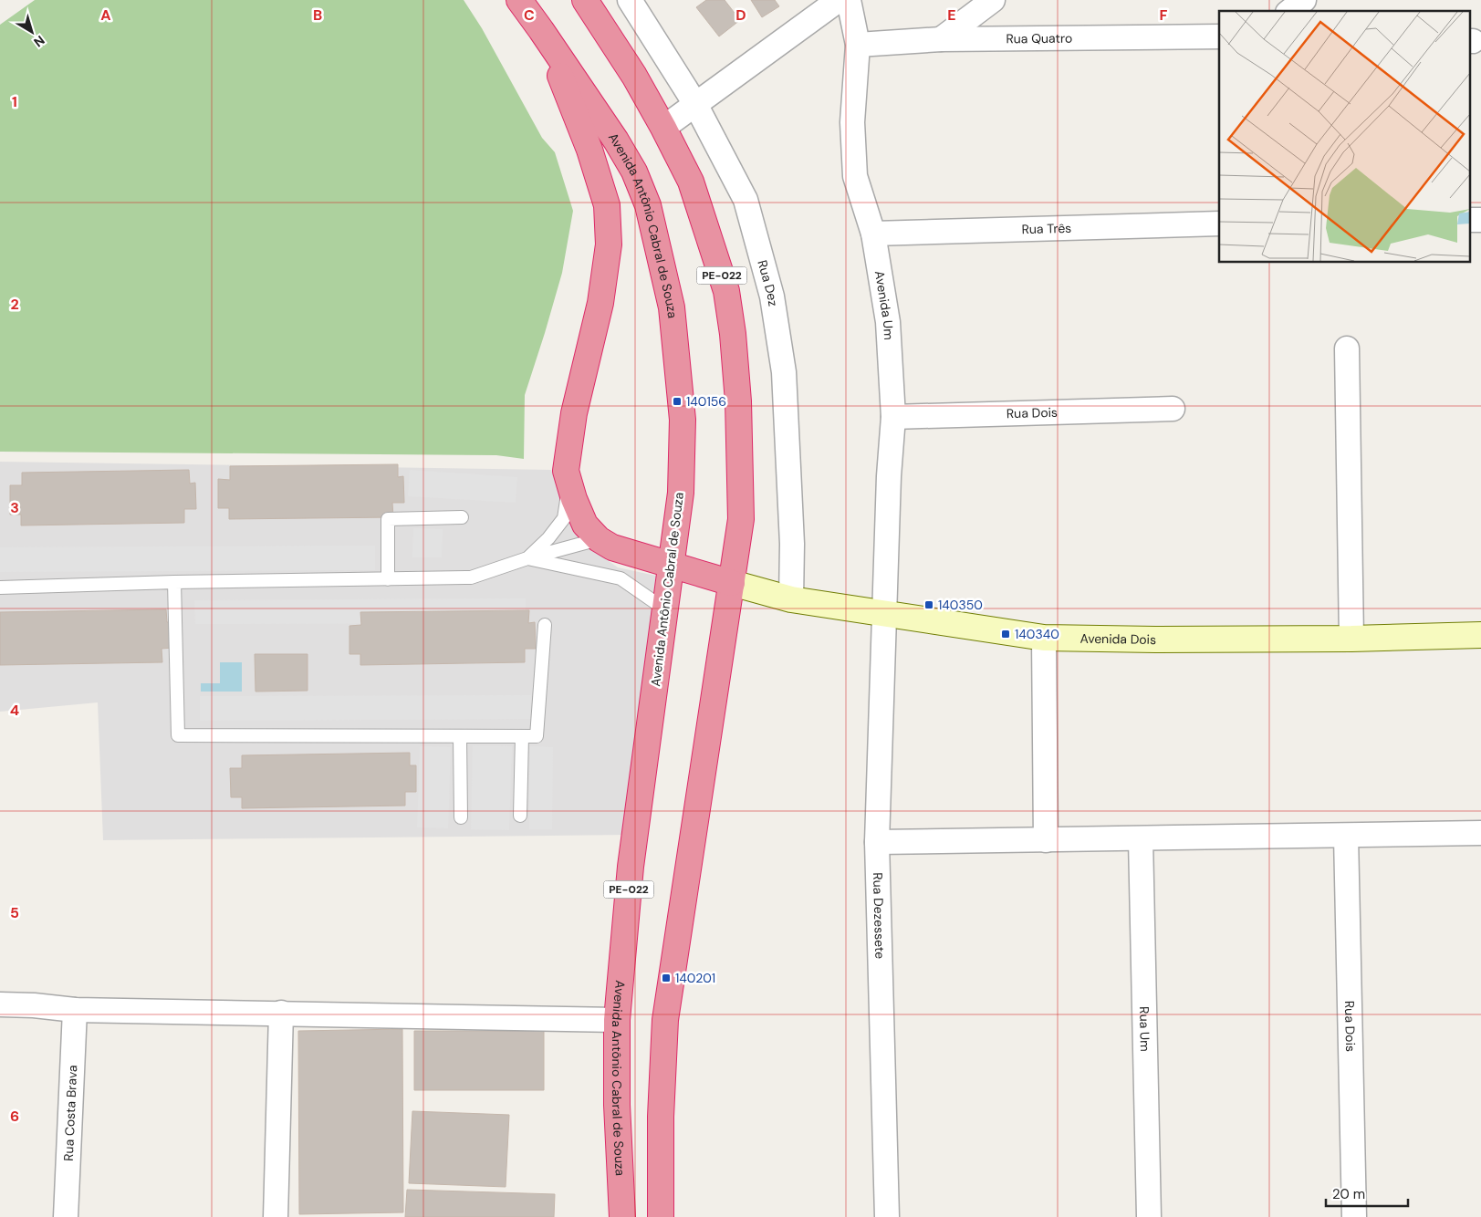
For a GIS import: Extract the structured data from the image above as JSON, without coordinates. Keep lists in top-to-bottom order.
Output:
{
  "streets": {
    "highway": ["Avenida Antônio Cabral de Souza", "PE-022"],
    "street": [
      "Rua Quatro",
      "Rua Três",
      "Rua Dez",
      "Avenida Um",
      "Rua Dois",
      "Avenida Dois",
      "Rua Dezessete",
      "Rua Um",
      "Rua Costa Brava"
    ]
  },
  "crossings": [
    ["Rua Quatro", "Avenida Um"],
    ["Rua Três", "Avenida Um"],
    ["PE-022", "Avenida Dois"],
    ["Rua Dez", "Avenida Dois"],
    ["Avenida Um", "Rua Dois"],
    ["Avenida Um", "Avenida Dois"],
    ["Avenida Um", "Rua Dezessete"],
    ["Avenida Dois", "Rua Dezessete"]
  ],
  "places": {
    "transit": [
      "140156",
      "140350",
      "140340",
      "140201"
    ]
  },
  "scale_bar": "20 m",
  "north": "bottom right",
  "grid": {
    "columns": [
      "A",
      "B",
      "C",
      "D",
      "E",
      "F"
    ],
    "rows": [
      "1",
      "2",
      "3",
      "4",
      "5",
      "6"
    ]
  }
}
